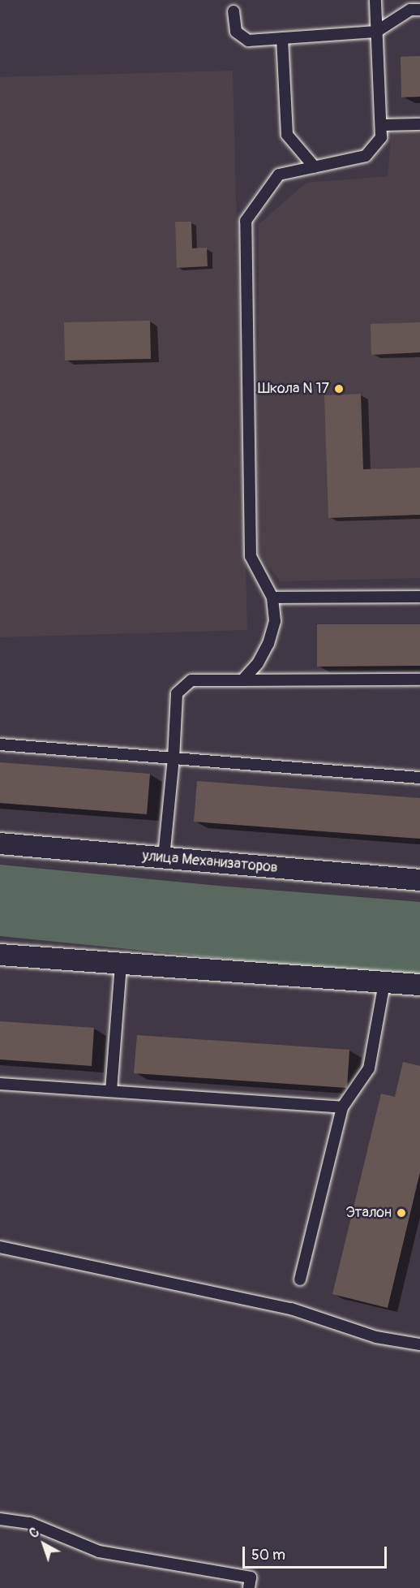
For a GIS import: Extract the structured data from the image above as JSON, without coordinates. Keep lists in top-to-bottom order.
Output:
{
  "streets": {
    "street": ["улица Механизаторов"]
  },
  "places": ["Школа N 17", "Эталон"],
  "scale_bar": "50 m",
  "north": "top left"
}
